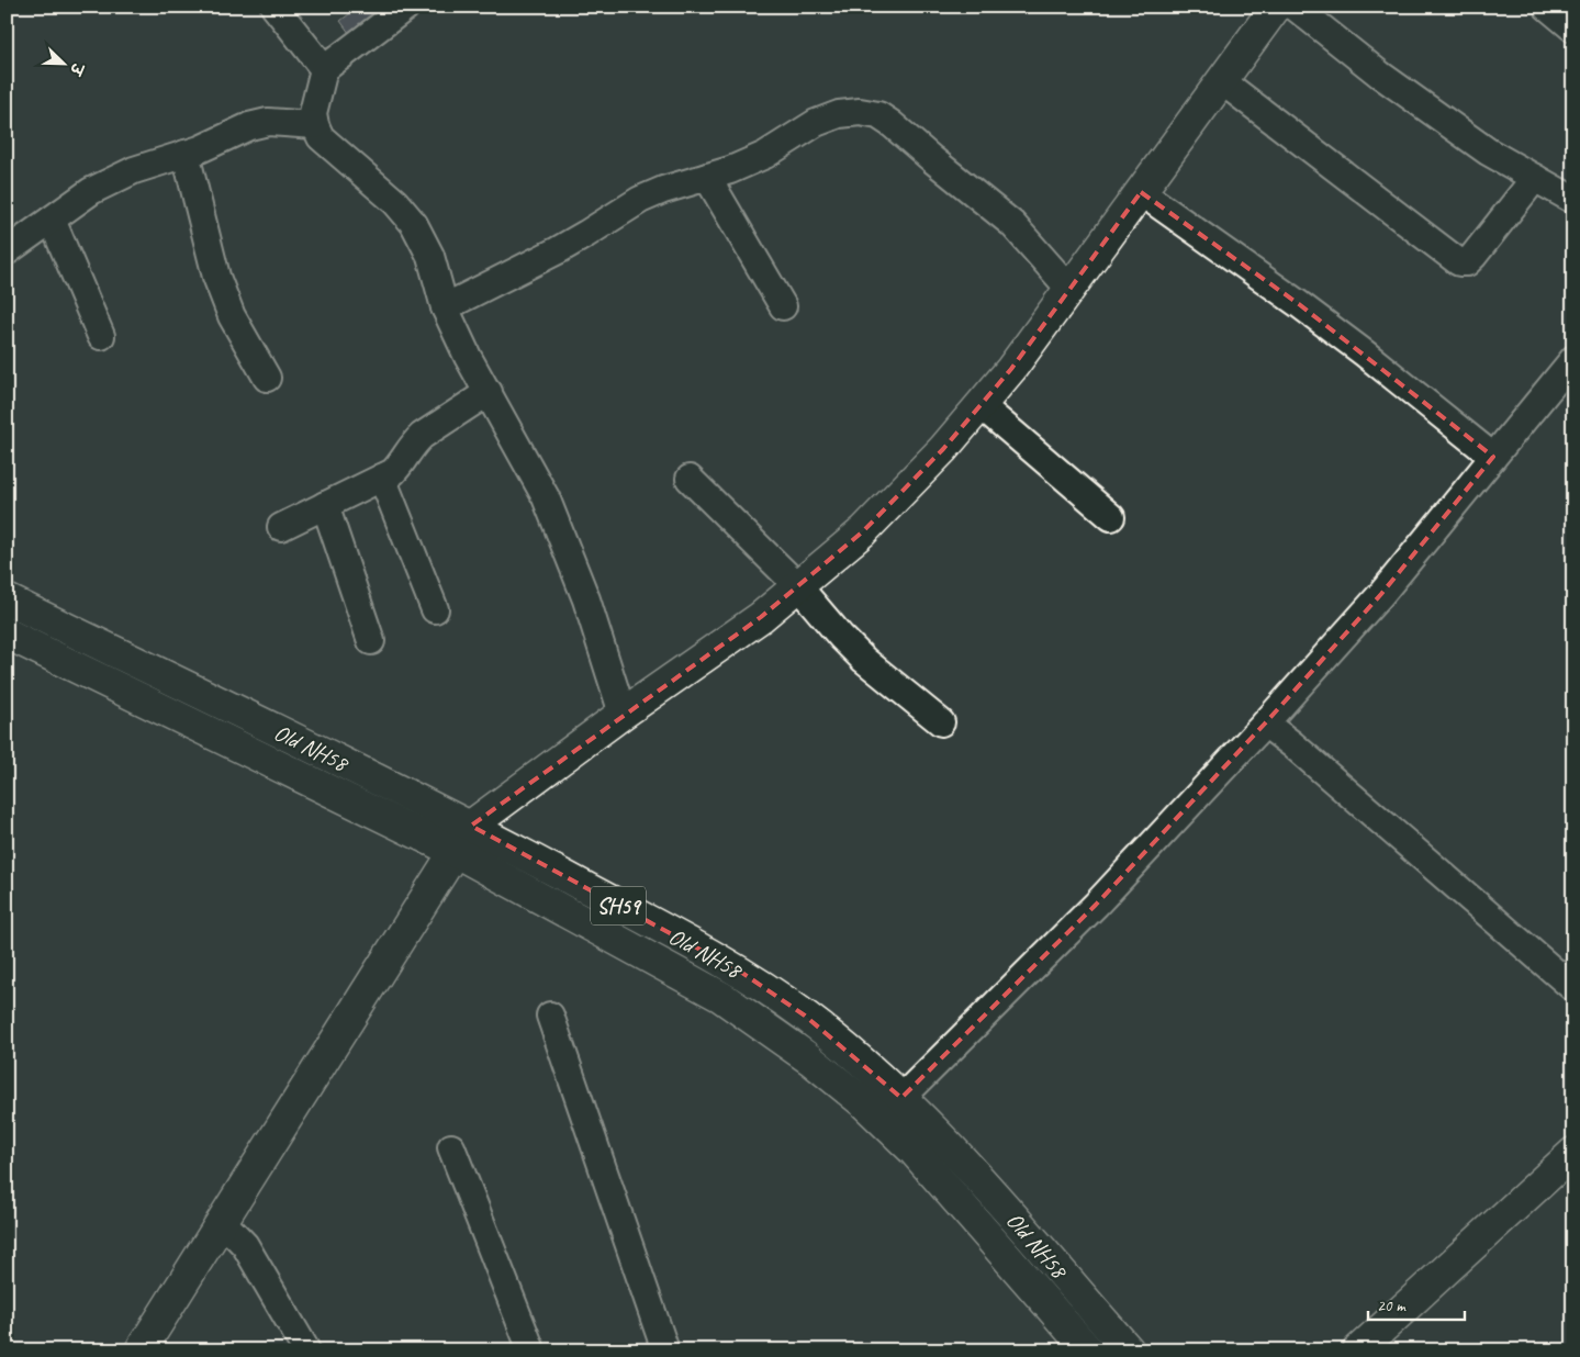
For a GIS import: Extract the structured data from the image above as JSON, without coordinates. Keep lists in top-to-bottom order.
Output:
{
  "streets": {
    "main road": ["Old NH58", "SH59"]
  },
  "scale_bar": "20 m",
  "north": "bottom right"
}
